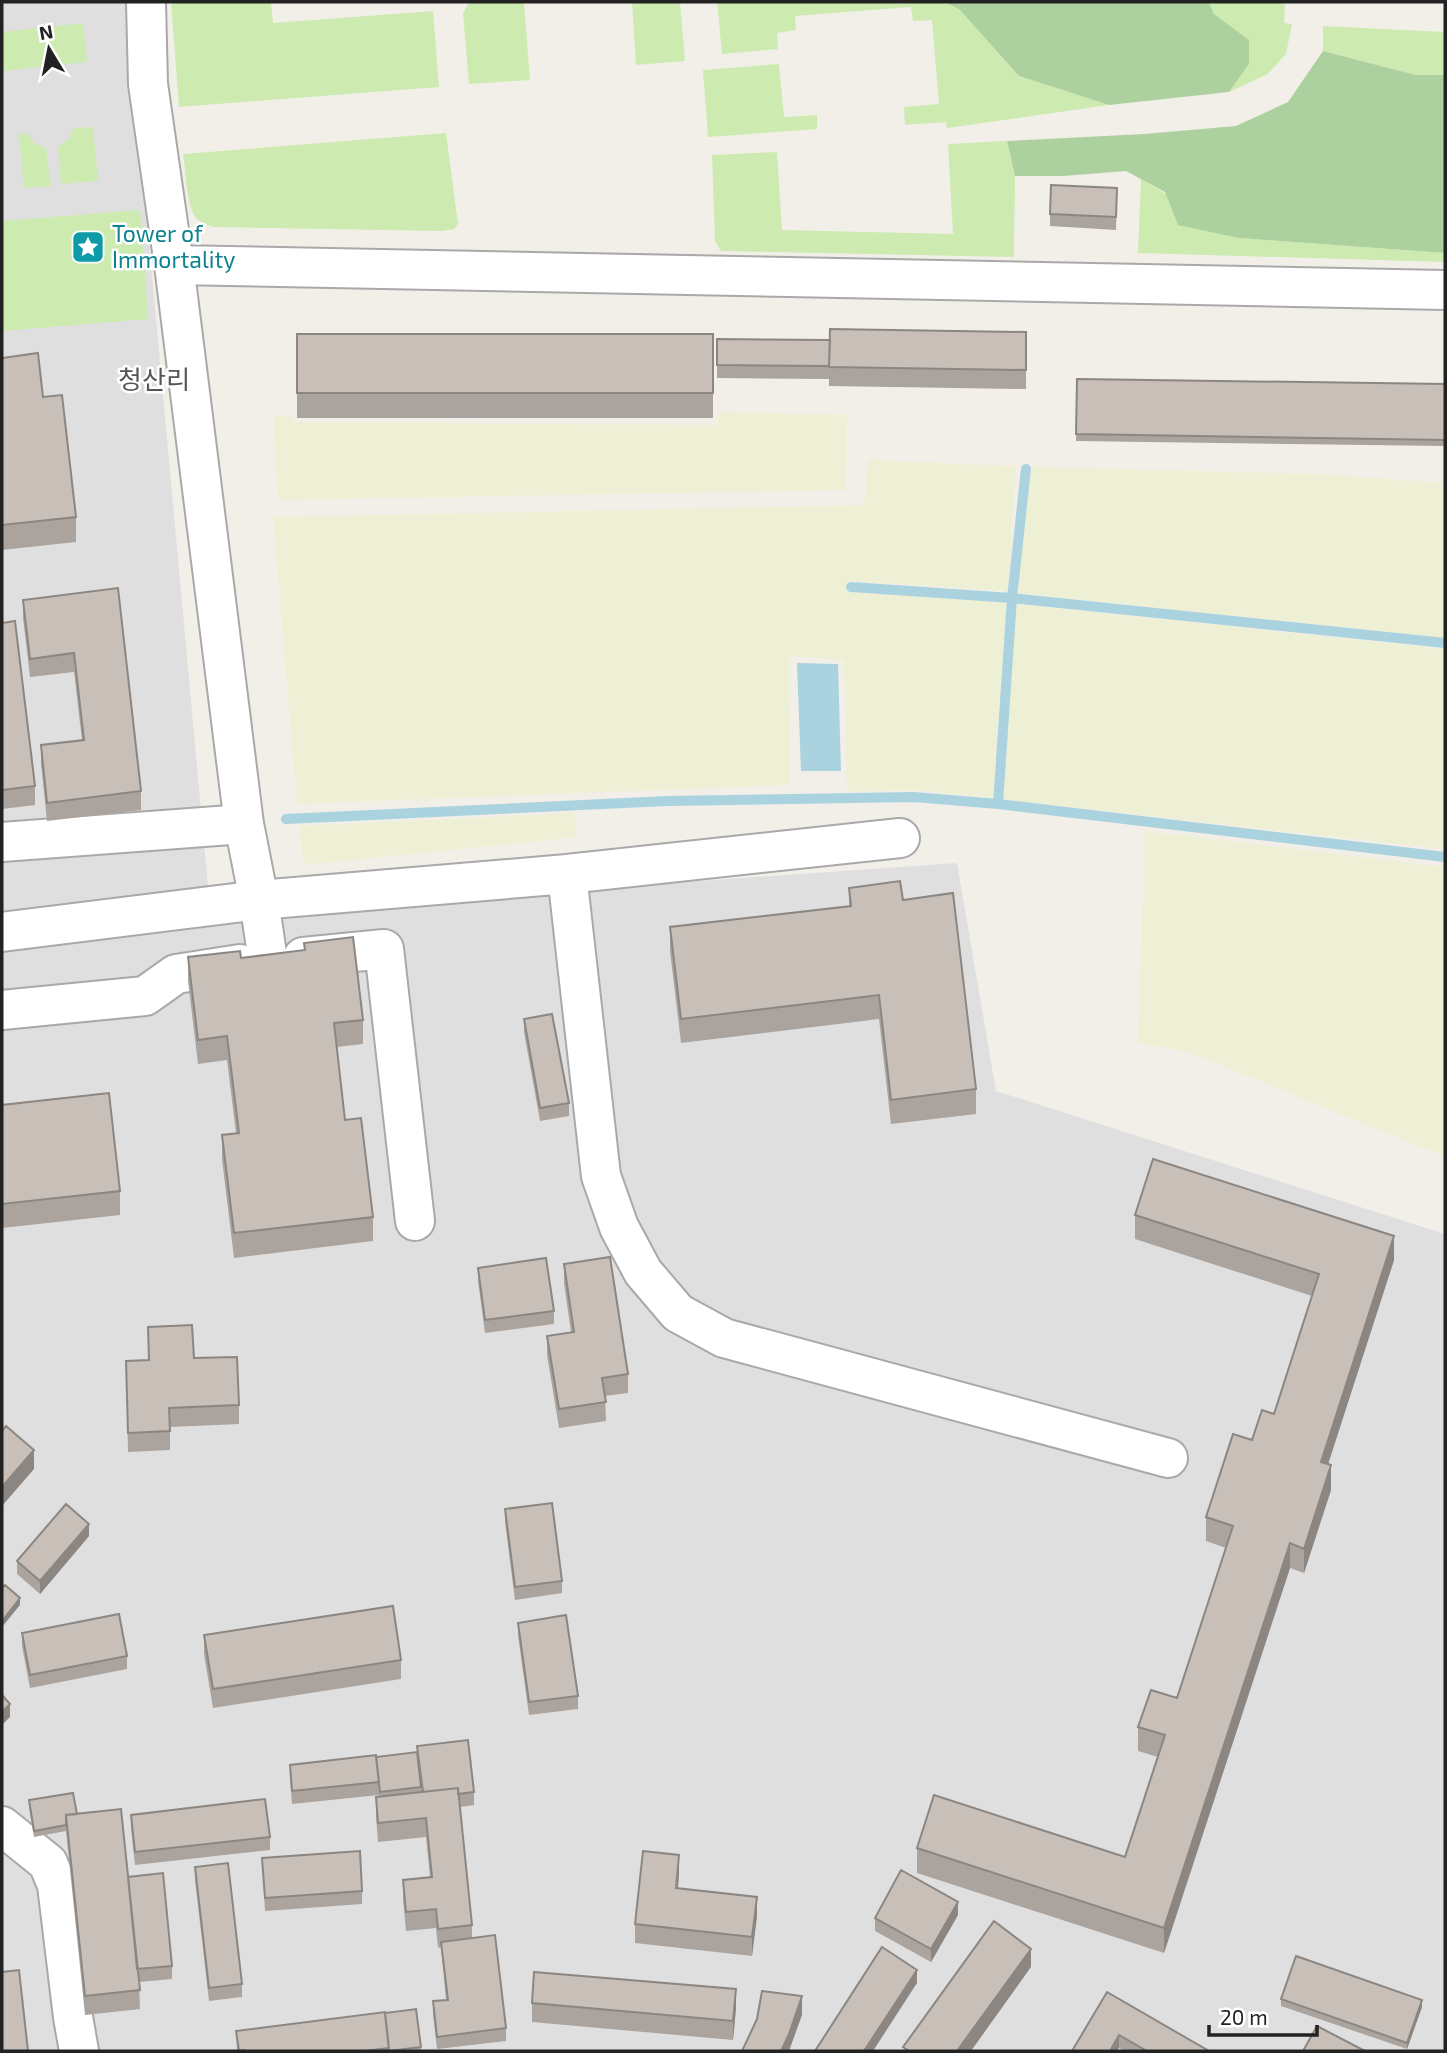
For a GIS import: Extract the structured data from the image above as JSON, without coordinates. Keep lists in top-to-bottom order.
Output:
{
  "districts": ["청산리"],
  "places": {
    "place": ["Tower of Immortality"]
  },
  "scale_bar": "20 m",
  "north": "top"
}
